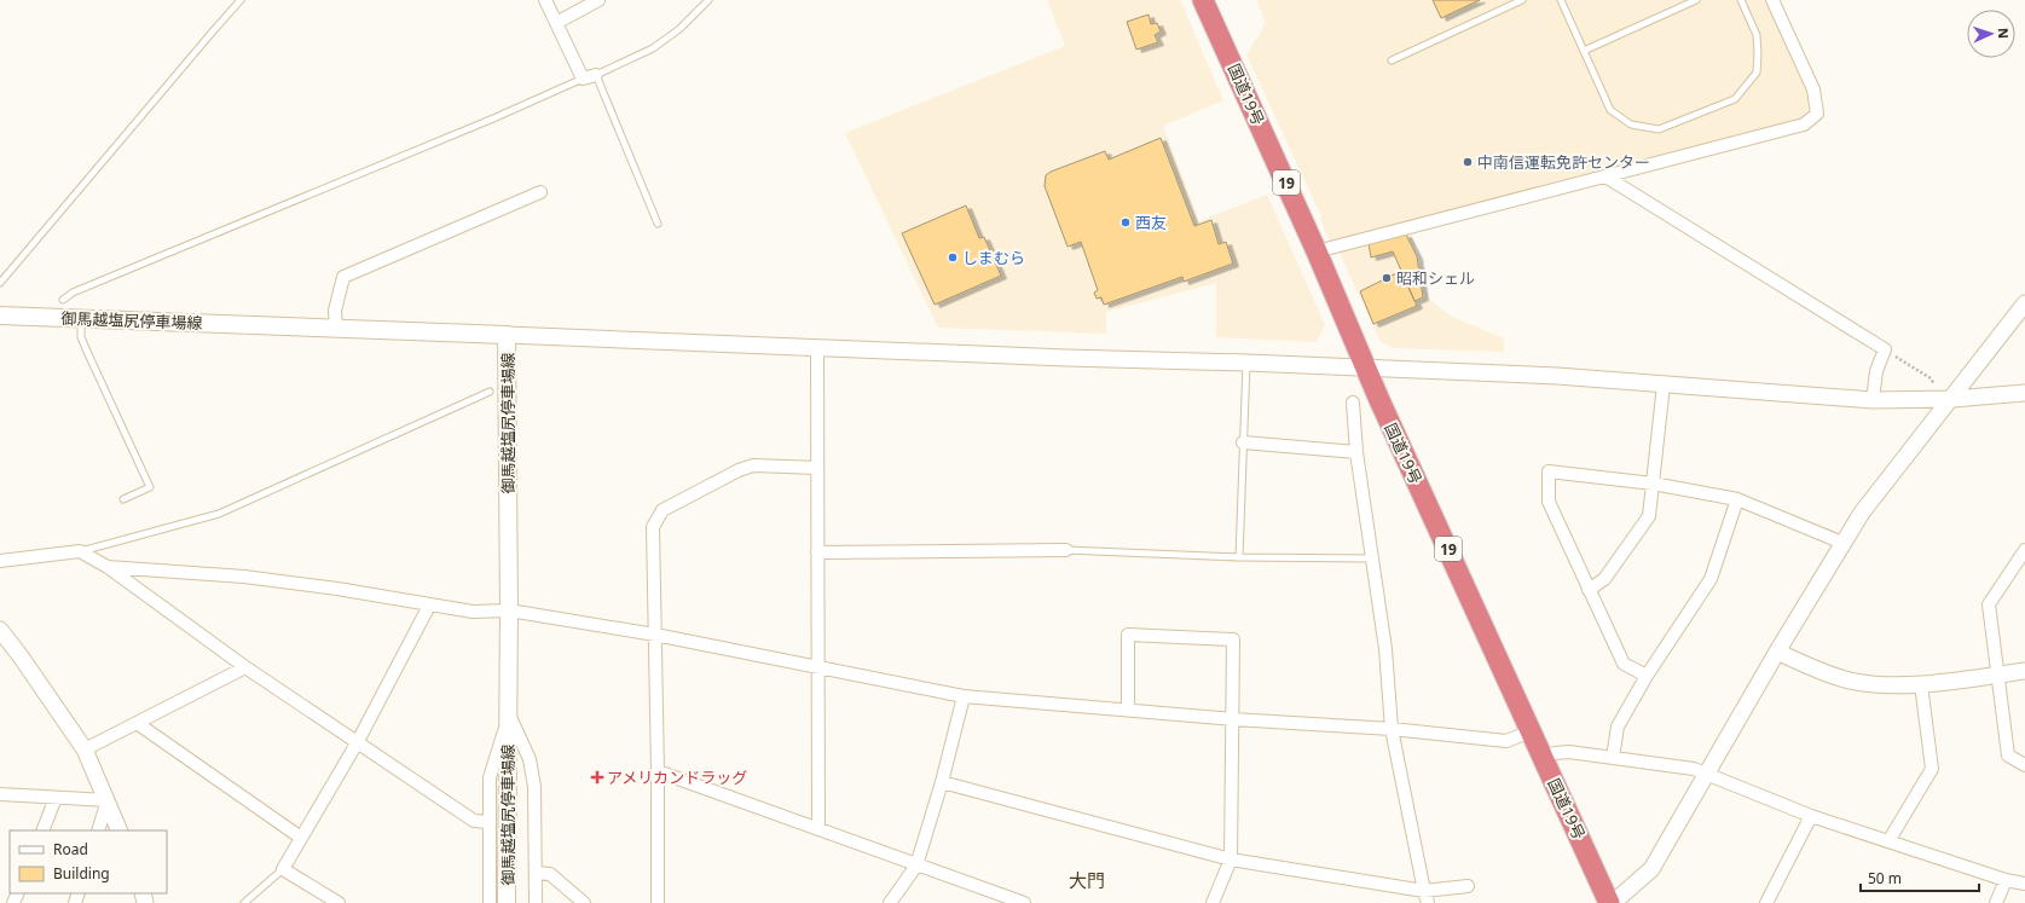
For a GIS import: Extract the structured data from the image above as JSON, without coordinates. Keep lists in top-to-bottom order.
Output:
{
  "streets": {
    "highway": ["国道19号", "19"],
    "main road": ["御馬越塩尻停車場線"]
  },
  "districts": ["大門"],
  "places": {
    "other": [
      "中南信運転免許センター",
      "西友",
      "しまむら",
      "昭和シェル"
    ],
    "health": ["アメリカンドラッグ"]
  },
  "legend": ["Road", "Building"],
  "scale_bar": "50 m",
  "north": "right"
}
